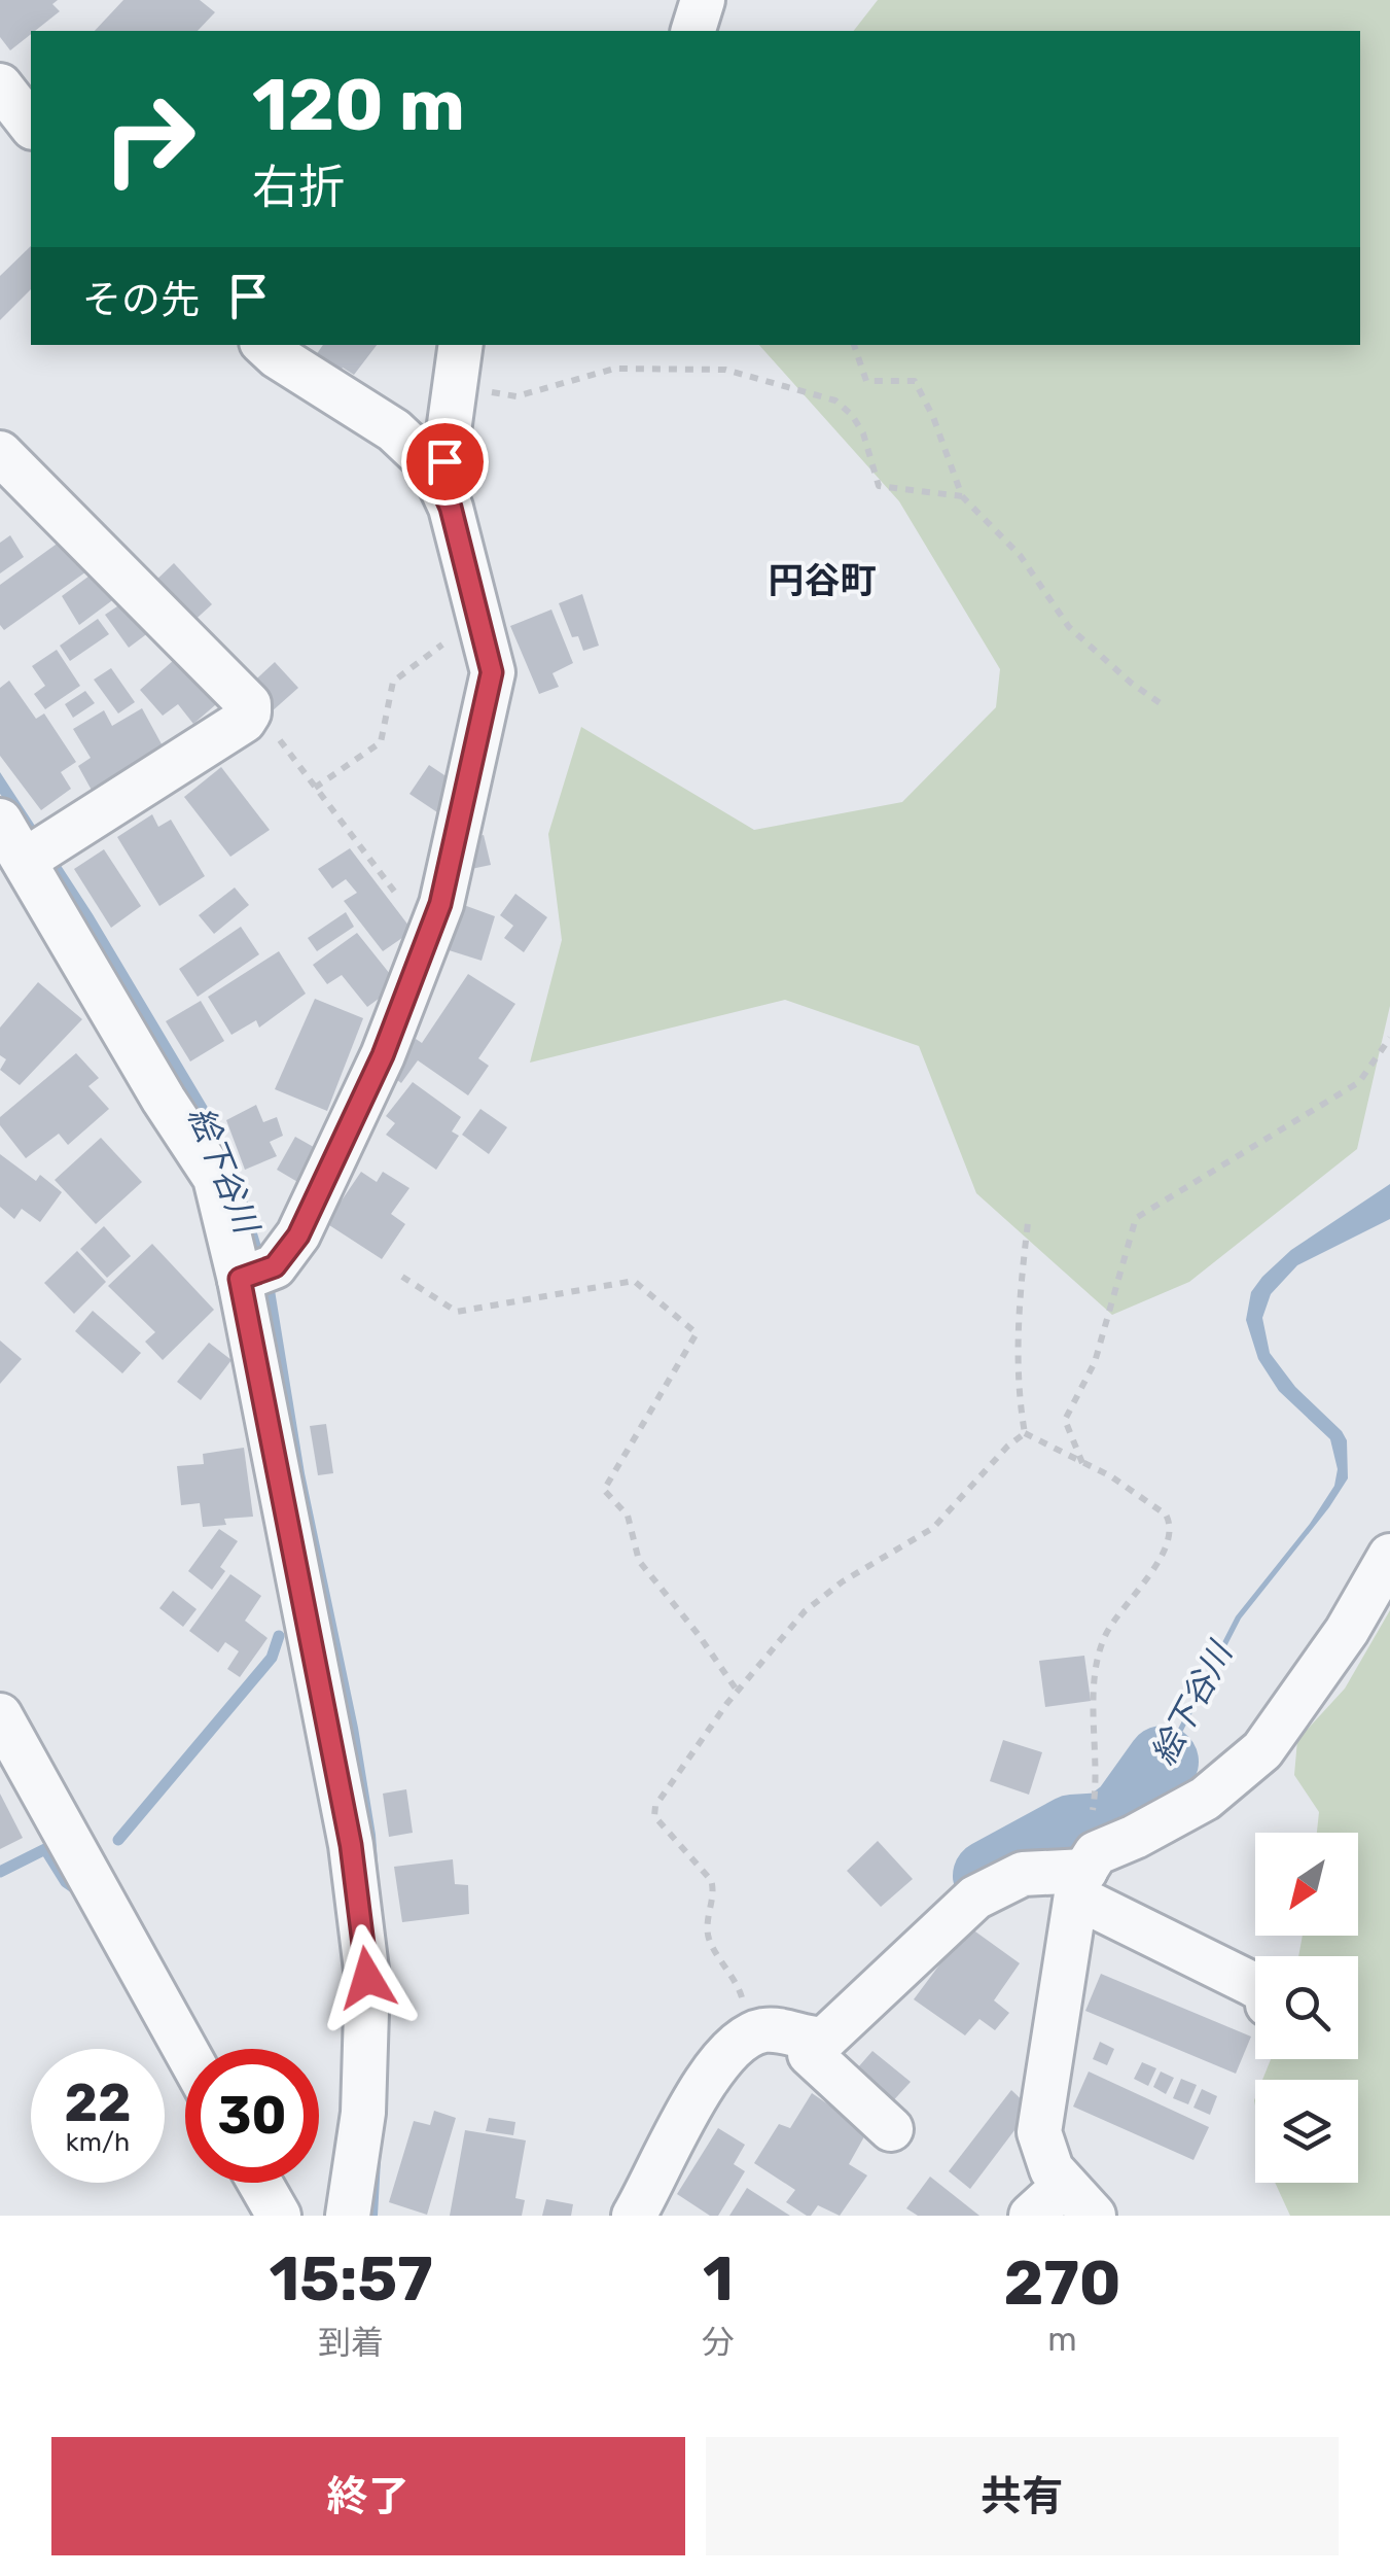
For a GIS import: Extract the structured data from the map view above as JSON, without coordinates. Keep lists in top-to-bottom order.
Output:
{
  "districts": ["円谷町"],
  "water": ["絵下谷川"],
  "north": "bottom left",
  "page": {
    "turn": ["120 m", "右折"],
    "then": "その先",
    "speed": "22 km/h",
    "limit": "30",
    "eta": [
      "15:57",
      "到着",
      "1",
      "分",
      "270",
      "m"
    ],
    "buttons": ["終了", "共有"]
  }
}
